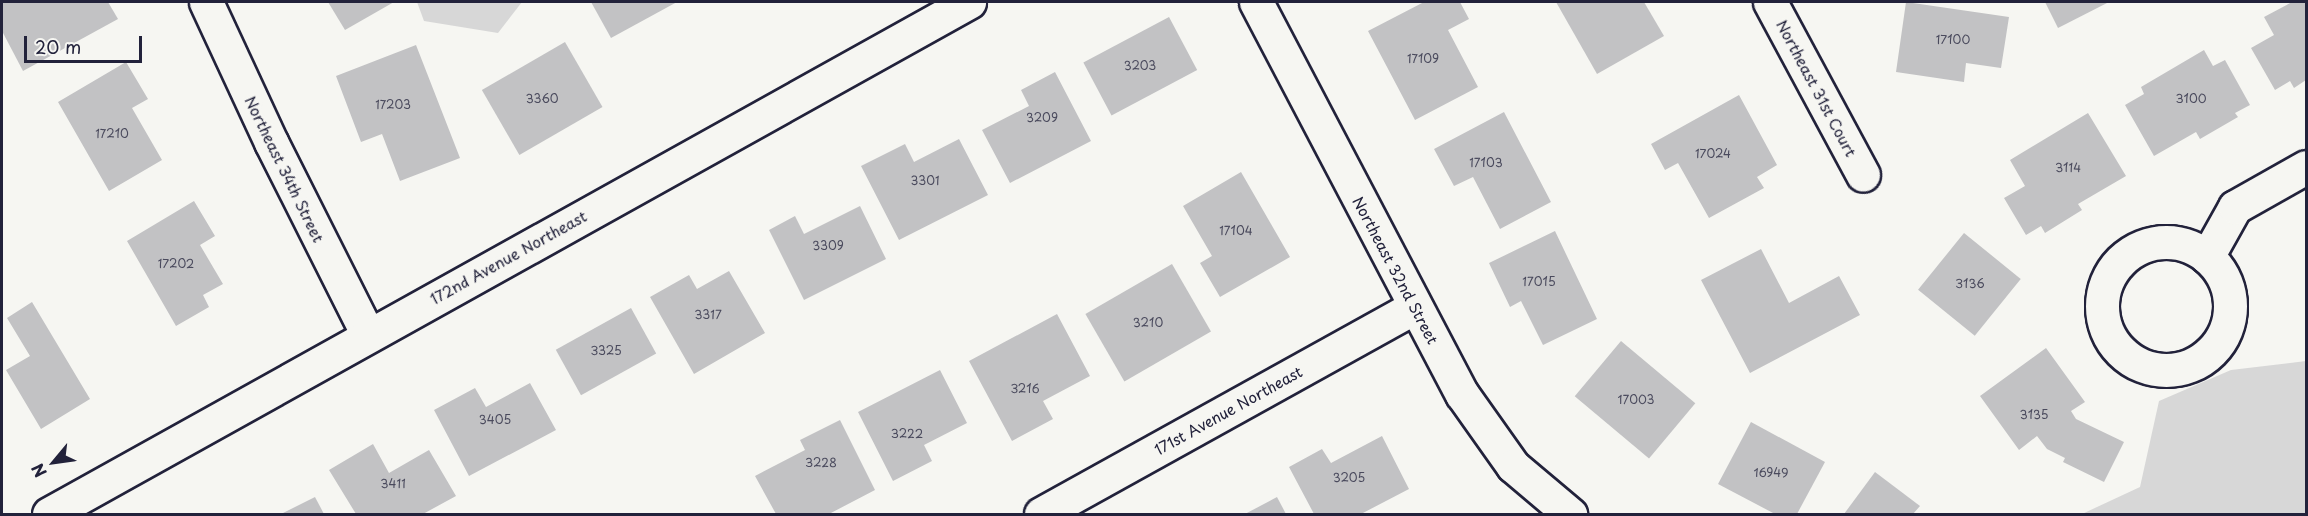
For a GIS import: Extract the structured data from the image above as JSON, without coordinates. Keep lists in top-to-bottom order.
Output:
{
  "streets": {
    "street": [
      "Northeast 31st Court",
      "Northeast 34th Street",
      "172nd Avenue Northeast",
      "Northeast 32nd Street",
      "171st Avenue Northeast"
    ]
  },
  "crossings": [
    ["Northeast 34th Street", "172nd Avenue Northeast"],
    ["Northeast 32nd Street", "171st Avenue Northeast"]
  ],
  "house_numbers": [
    "17100",
    "17109",
    "3203",
    "3360",
    "3100",
    "17203",
    "3209",
    "17210",
    "17024",
    "17103",
    "3114",
    "3301",
    "17104",
    "3309",
    "17202",
    "17015",
    "3136",
    "3317",
    "3210",
    "3325",
    "3216",
    "17003",
    "3135",
    "3405",
    "3222",
    "3228",
    "16949",
    "3205",
    "3411"
  ],
  "scale_bar": "20 m",
  "north": "bottom left"
}
